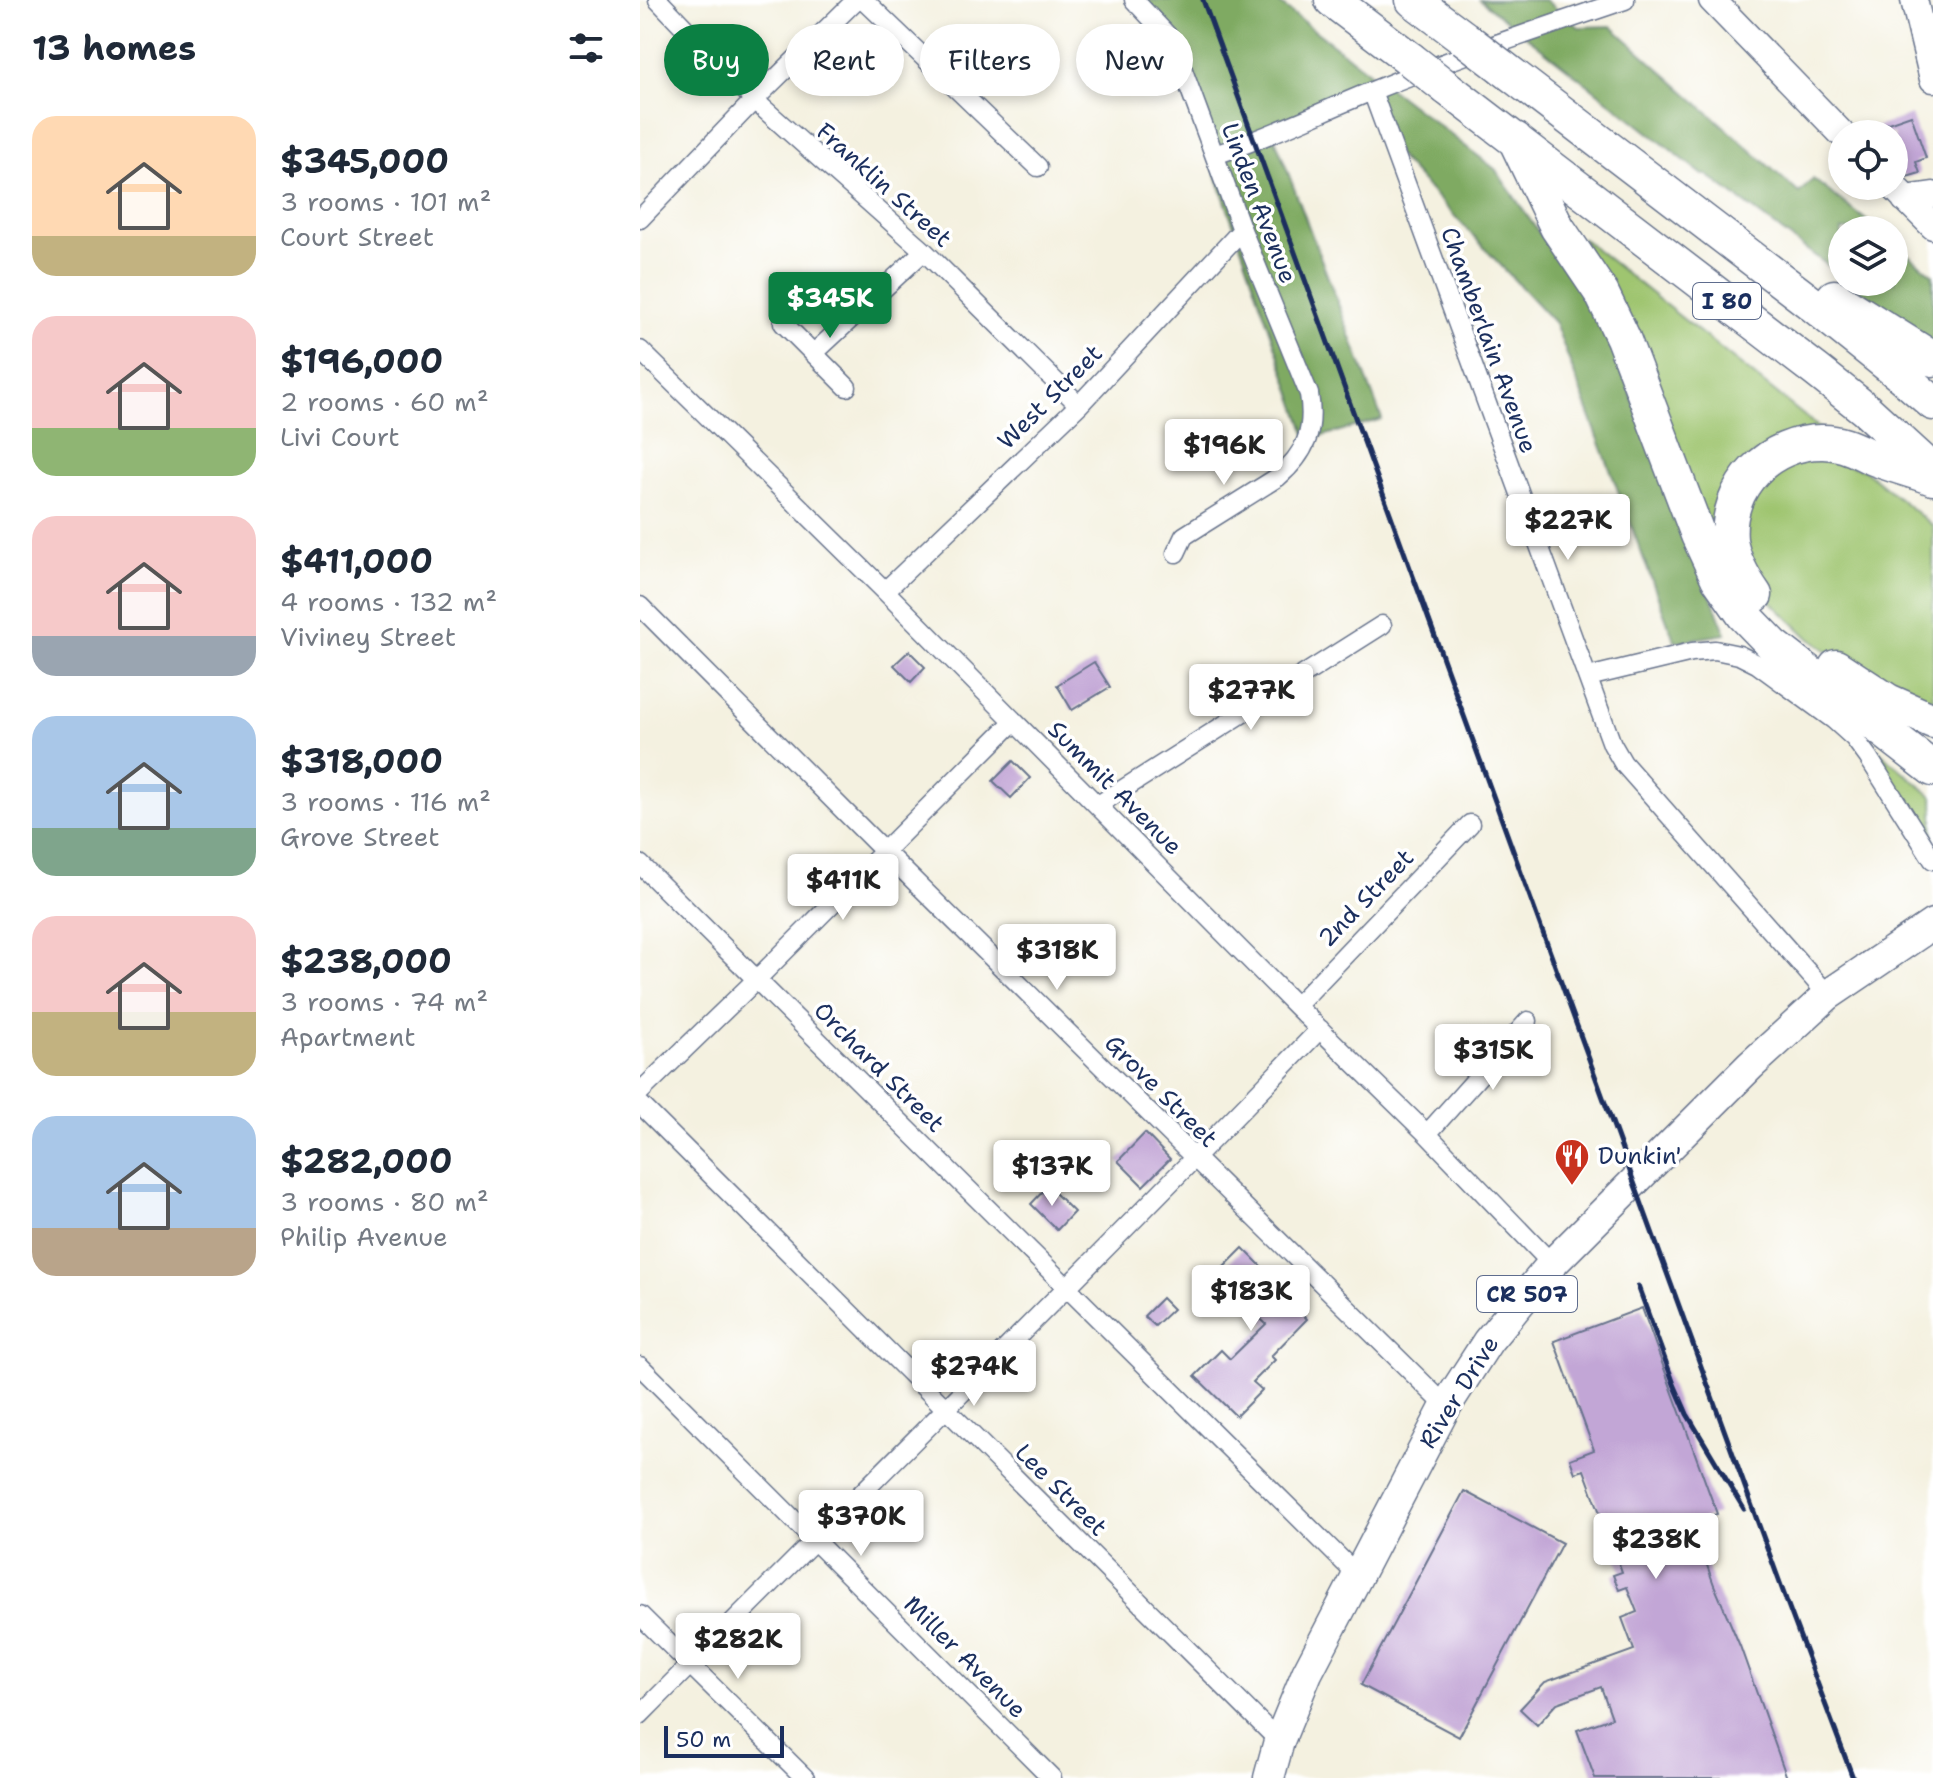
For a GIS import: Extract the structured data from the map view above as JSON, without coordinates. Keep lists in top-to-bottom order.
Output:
{
  "streets": {
    "highway": ["I 80"],
    "main road": ["CR 507", "River Drive"],
    "street": [
      "Franklin Street",
      "Linden Avenue",
      "Chamberlain Avenue",
      "West Street",
      "Summit Avenue",
      "2nd Street",
      "Orchard Street",
      "Grove Street",
      "Lee Street",
      "Miller Avenue"
    ]
  },
  "crossings": [
    ["Franklin Street", "West Street"],
    ["Linden Avenue", "West Street"],
    ["Chamberlain Avenue", "River Drive"],
    ["West Street", "Summit Avenue"],
    ["Summit Avenue", "2nd Street"],
    ["Summit Avenue", "River Drive"],
    ["Orchard Street", "River Drive"],
    ["Grove Street", "River Drive"],
    ["River Drive", "Lee Street"]
  ],
  "places": {
    "restaurant": ["Dunkin'"]
  },
  "scale_bar": "50 m",
  "page": {
    "heading": "13 homes",
    "chip": [
      "Buy",
      "Rent",
      "Filters",
      "New"
    ],
    "list": [
      {
        "name": "$345,000",
        "note": "3 rooms · 101 m² · Court Street"
      },
      {
        "name": "$196,000",
        "note": "2 rooms · 60 m² · Livi Court"
      },
      {
        "name": "$411,000",
        "note": "4 rooms · 132 m² · Viviney Street"
      },
      {
        "name": "$318,000",
        "note": "3 rooms · 116 m² · Grove Street"
      },
      {
        "name": "$238,000",
        "note": "3 rooms · 74 m² · Apartment"
      },
      {
        "name": "$282,000",
        "note": "3 rooms · 80 m² · Philip Avenue"
      }
    ],
    "price": [
      "$345K",
      "$196K",
      "$227K",
      "$277K",
      "$411K",
      "$318K",
      "$315K",
      "$137K",
      "$183K",
      "$274K",
      "$370K",
      "$238K",
      "$282K"
    ],
    "scale": "50 m"
  }
}
